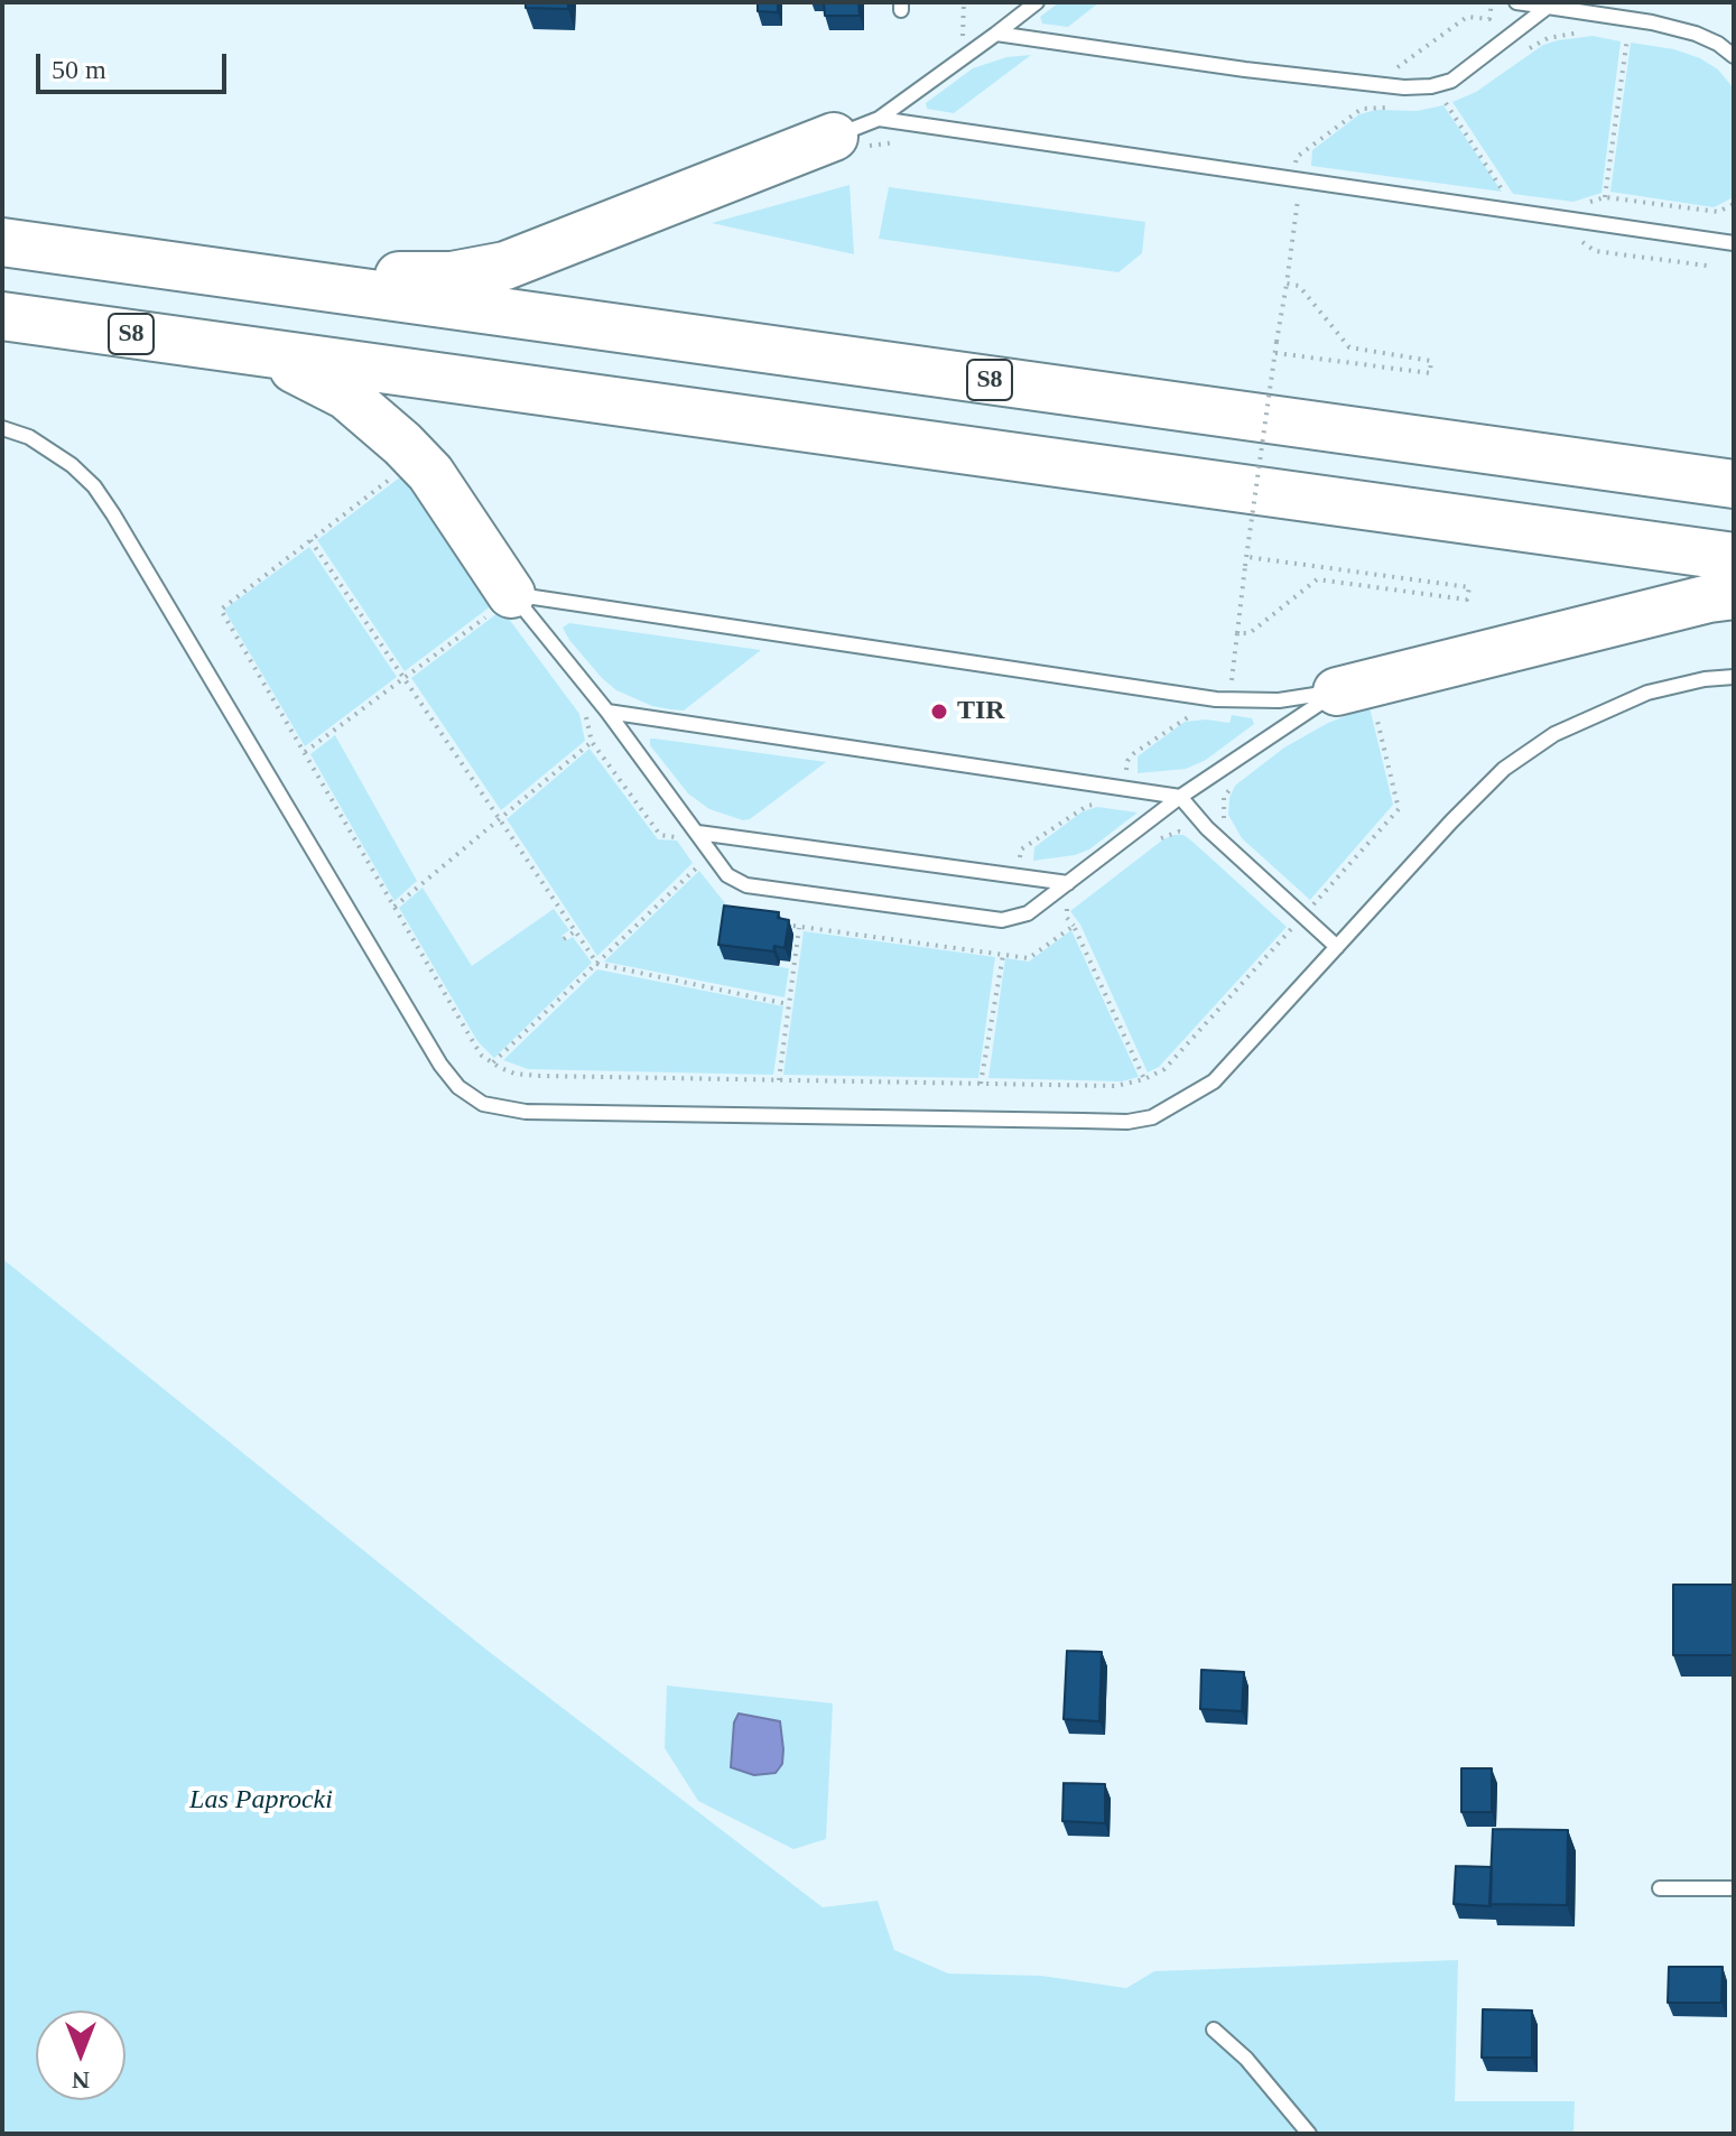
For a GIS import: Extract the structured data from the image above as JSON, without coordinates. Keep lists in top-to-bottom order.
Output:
{
  "streets": {
    "highway": ["S8"]
  },
  "parks": ["Las Paprocki"],
  "places": ["TIR"],
  "scale_bar": "50 m",
  "north": "bottom"
}
